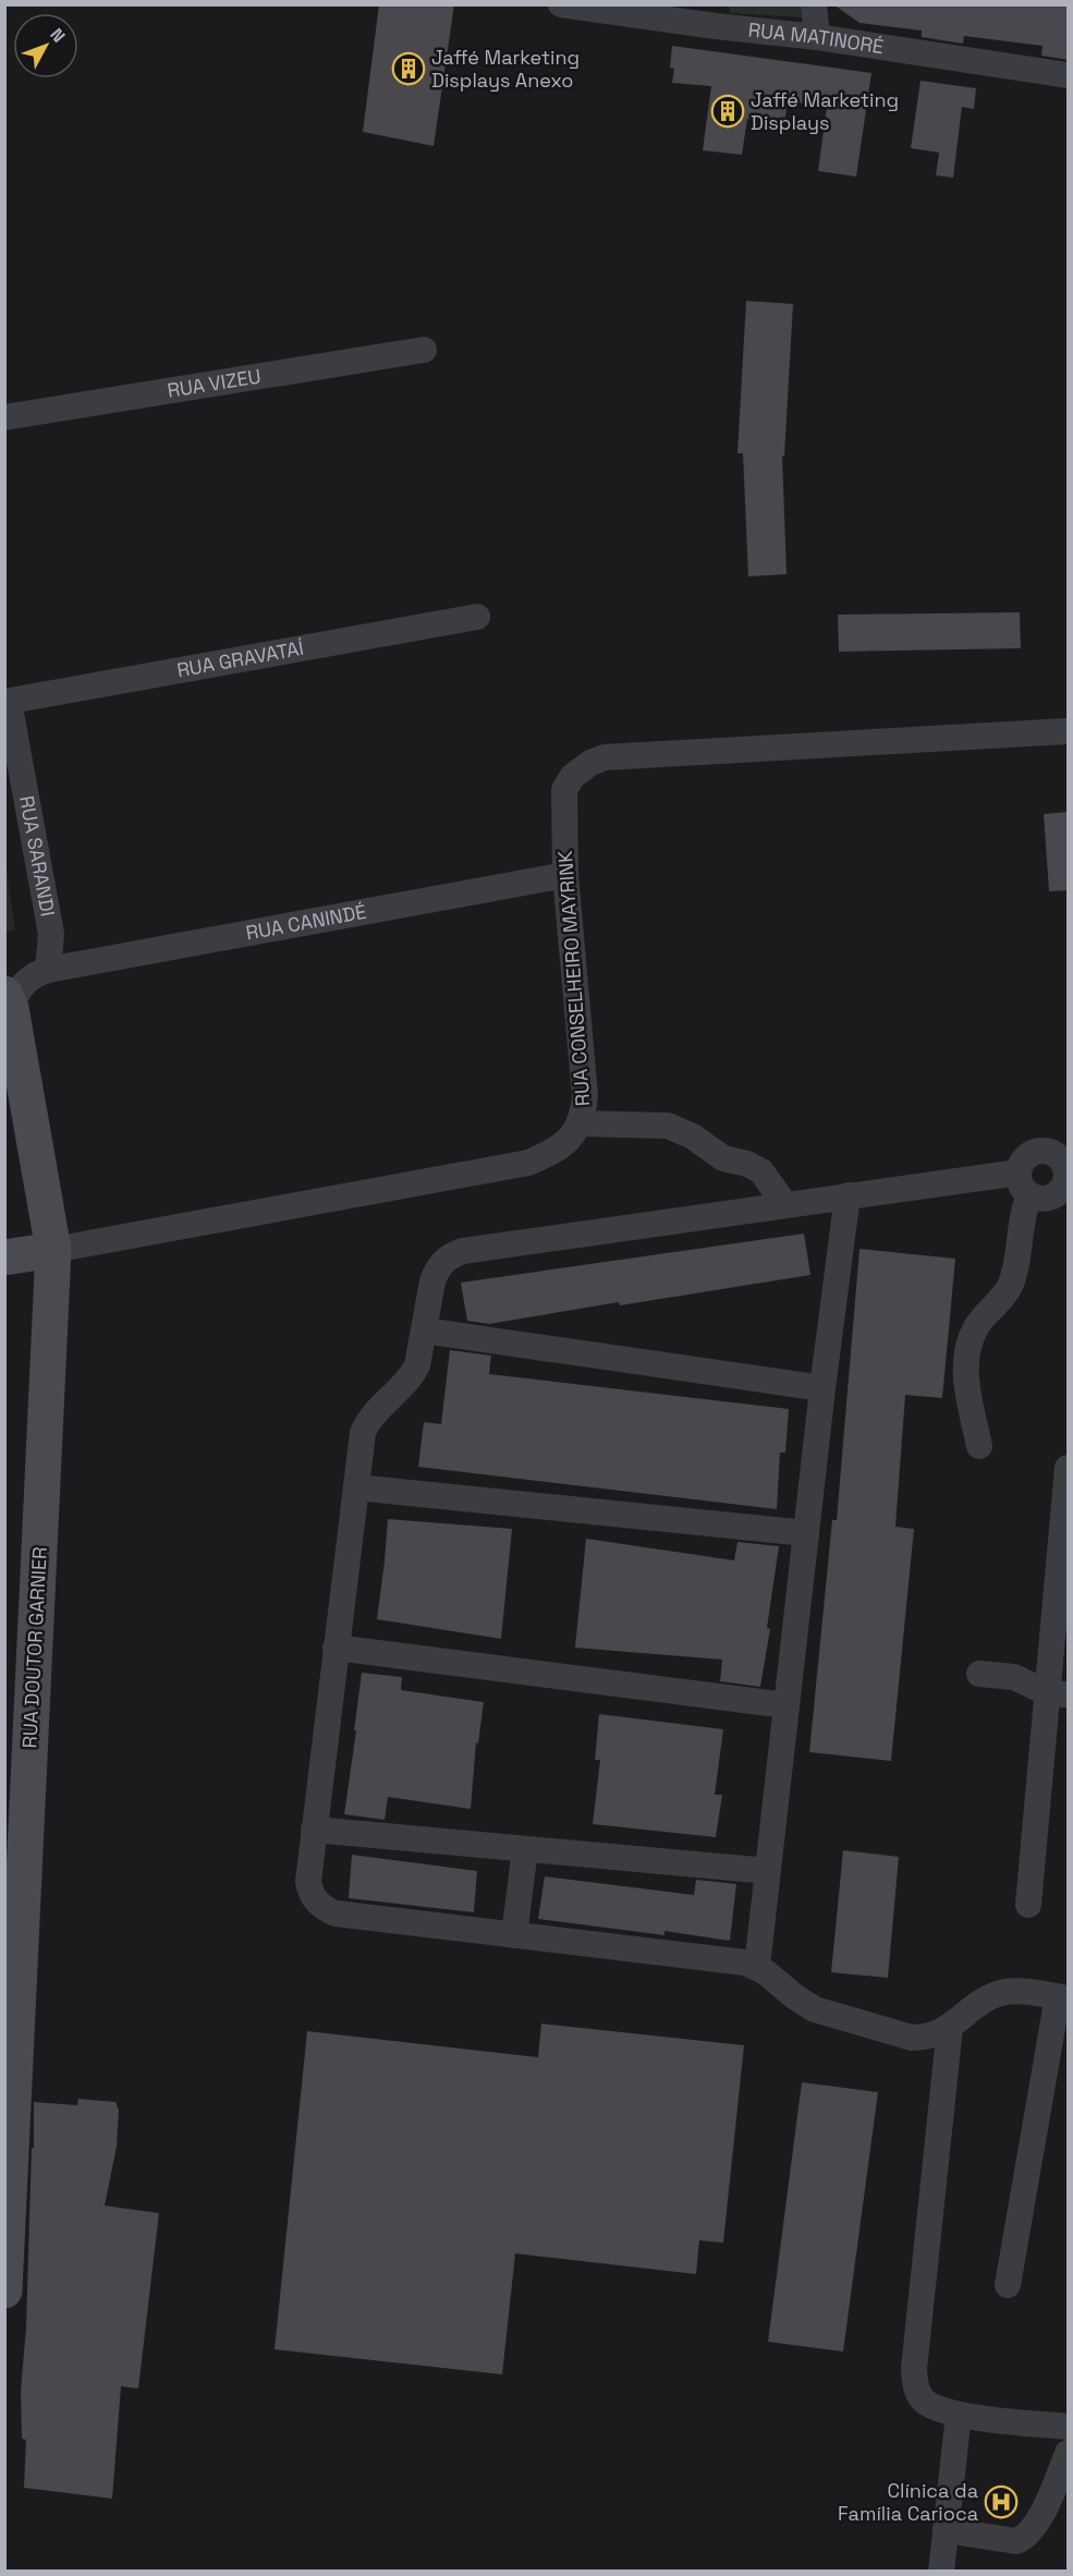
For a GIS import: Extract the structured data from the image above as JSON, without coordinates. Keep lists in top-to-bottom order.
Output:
{
  "streets": {
    "main road": ["RUA CONSELHEIRO MAYRINK", "RUA DOUTOR GARNIER"],
    "street": [
      "RUA MATINORÉ",
      "RUA VIZEU",
      "RUA GRAVATAÍ",
      "RUA SARANDI",
      "RUA CANINDÉ"
    ]
  },
  "crossings": [
    ["RUA GRAVATAÍ", "RUA SARANDI"],
    ["RUA SARANDI", "RUA CANINDÉ"],
    ["RUA SARANDI", "RUA DOUTOR GARNIER"],
    ["RUA CANINDÉ", "RUA CONSELHEIRO MAYRINK"],
    ["RUA CANINDÉ", "RUA DOUTOR GARNIER"],
    ["RUA CONSELHEIRO MAYRINK", "RUA DOUTOR GARNIER"]
  ],
  "places": {
    "building": ["Jaffé Marketing Displays Anexo", "Jaffé Marketing Displays"],
    "hospital": ["Clínica da Família Carioca"]
  },
  "north": "top right"
}
